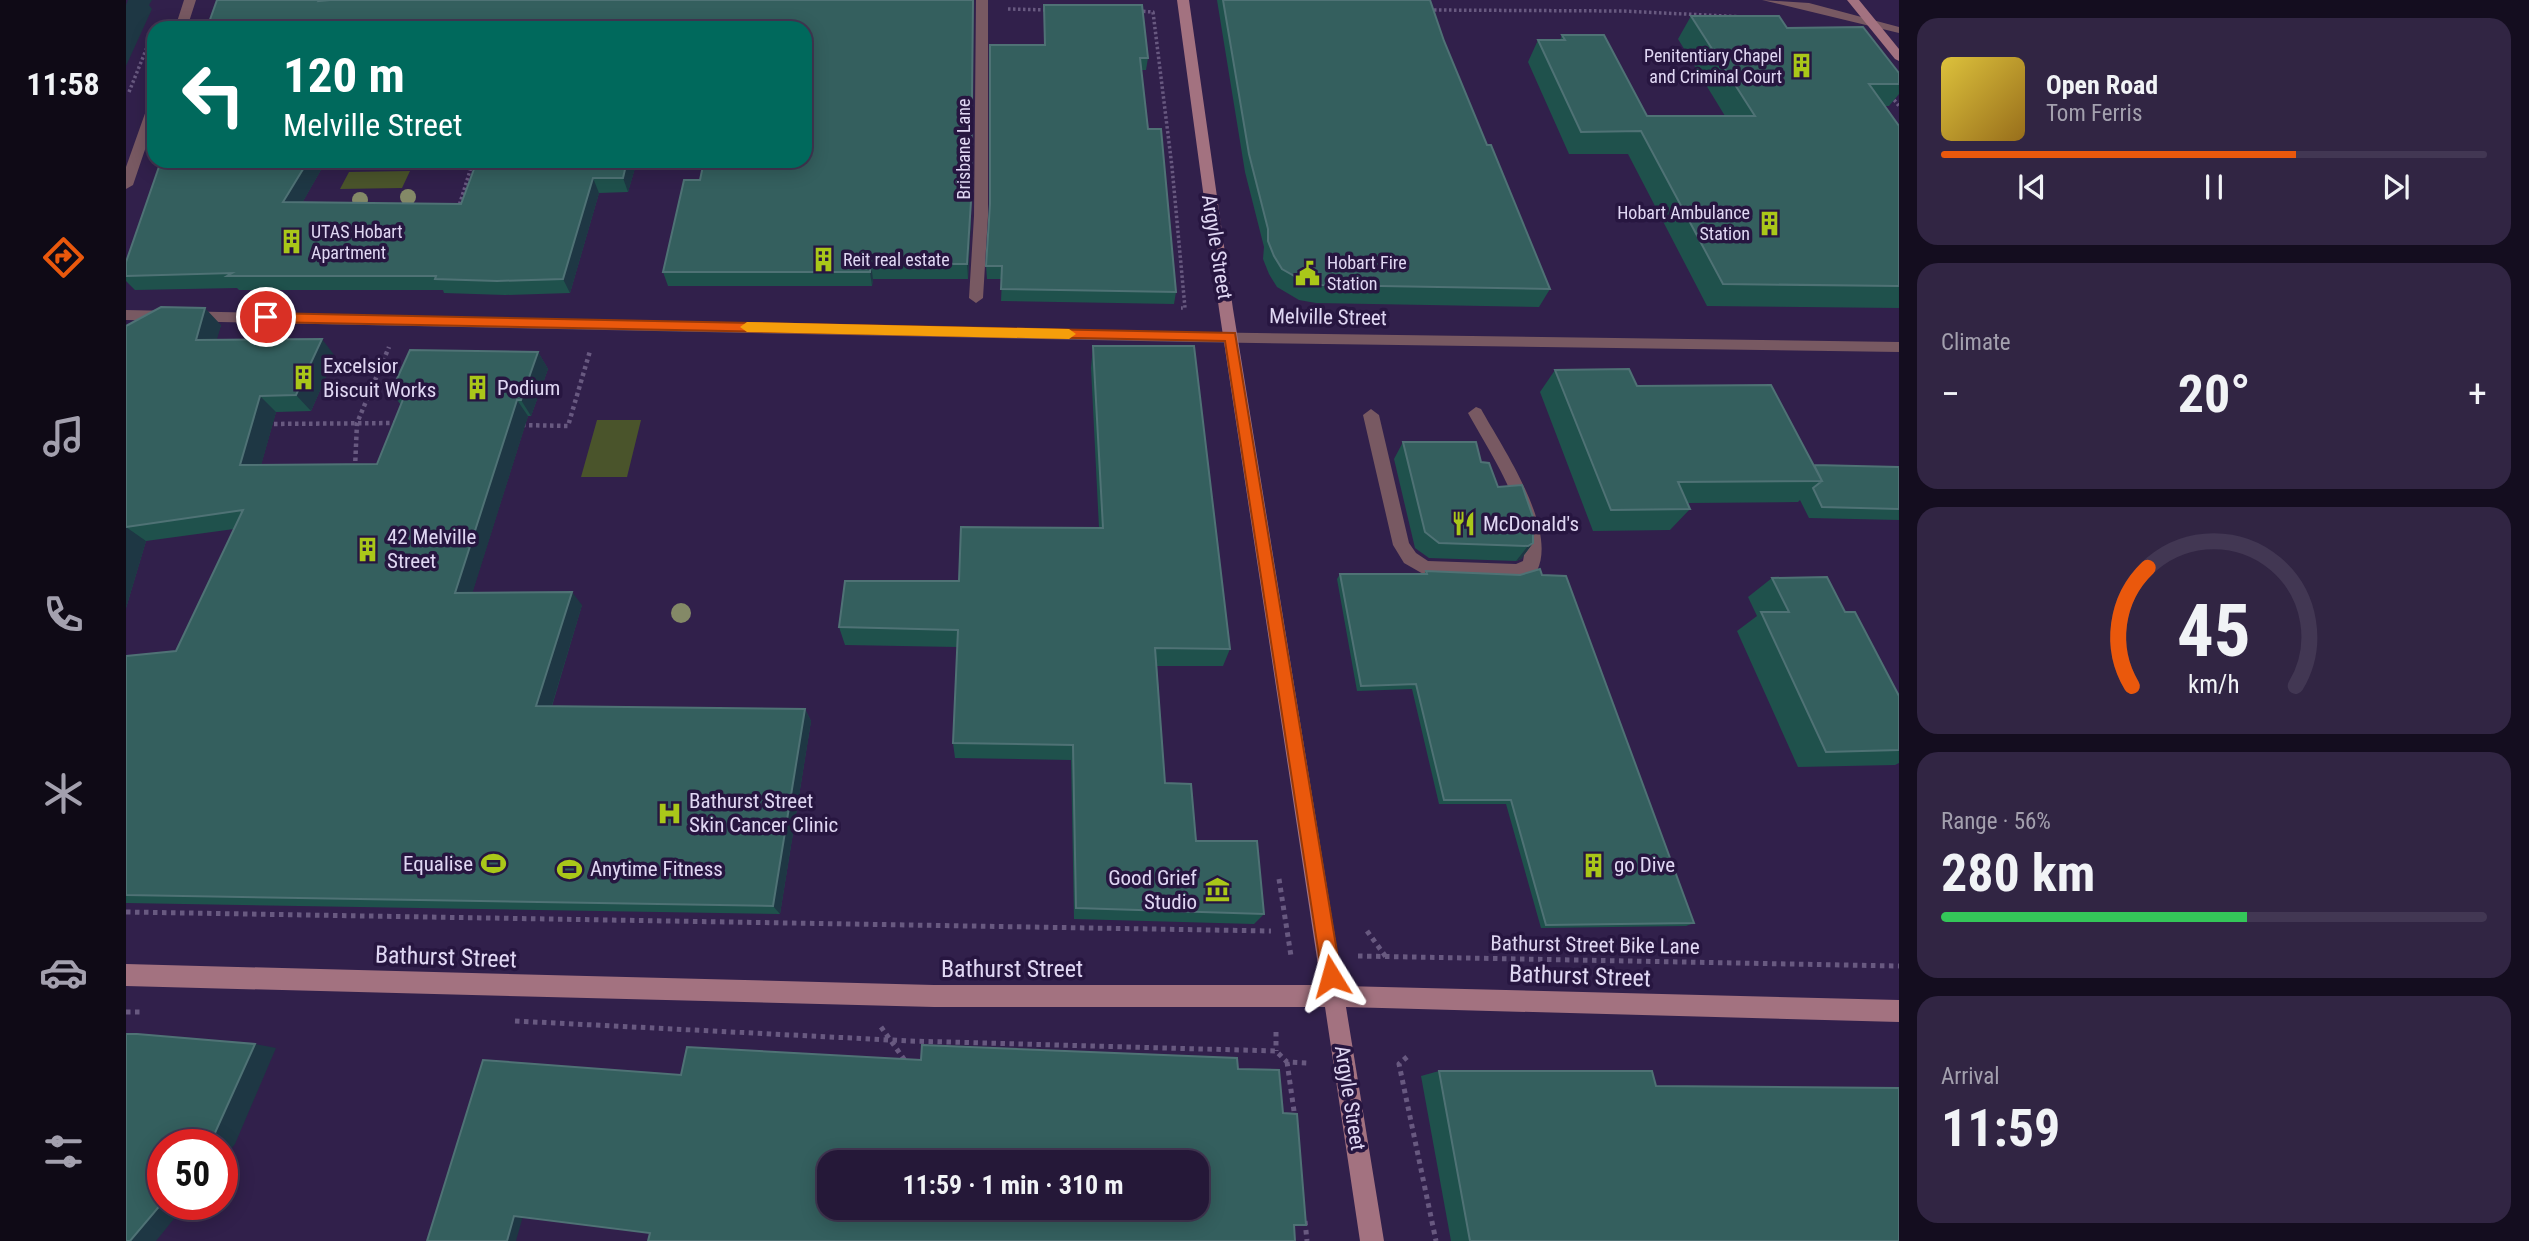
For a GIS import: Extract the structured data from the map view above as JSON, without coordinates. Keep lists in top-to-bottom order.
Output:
{
  "streets": {
    "main road": ["Argyle Street", "Bathurst Street"],
    "street": ["Brisbane Lane", "Melville Street"],
    "path": ["Bathurst Street Bike Lane"]
  },
  "crossings": [
    ["Argyle Street", "Melville Street"],
    ["Argyle Street", "Bathurst Street Bike Lane"],
    ["Argyle Street", "Bathurst Street"]
  ],
  "places": {
    "building": [
      "Penitentiary Chapel and Criminal Court",
      "Hobart Ambulance Station",
      "UTAS Hobart Apartment",
      "Reit real estate",
      "Excelsior Biscuit Works",
      "Podium",
      "42 Melville Street",
      "go Dive"
    ],
    "public building": ["Hobart Fire Station"],
    "restaurant": ["McDonald's"],
    "hospital": ["Bathurst Street Skin Cancer Clinic"],
    "sports": ["Equalise", "Anytime Fitness"],
    "museum": ["Good Grief Studio"]
  },
  "page": {
    "tabs": "11:58",
    "turn": ["120 m", "Melville Street"],
    "song": ["Open Road", "Tom Ferris"],
    "tile": [
      "Climate",
      ["Range · 56%", "280 km"],
      ["Arrival", "11:59"]
    ],
    "heat": ["−", "20°", "+"],
    "limit": "50",
    "trip": "11:59 · 1 min · 310 m",
    "gauge": ["45", "km/h"]
  }
}
